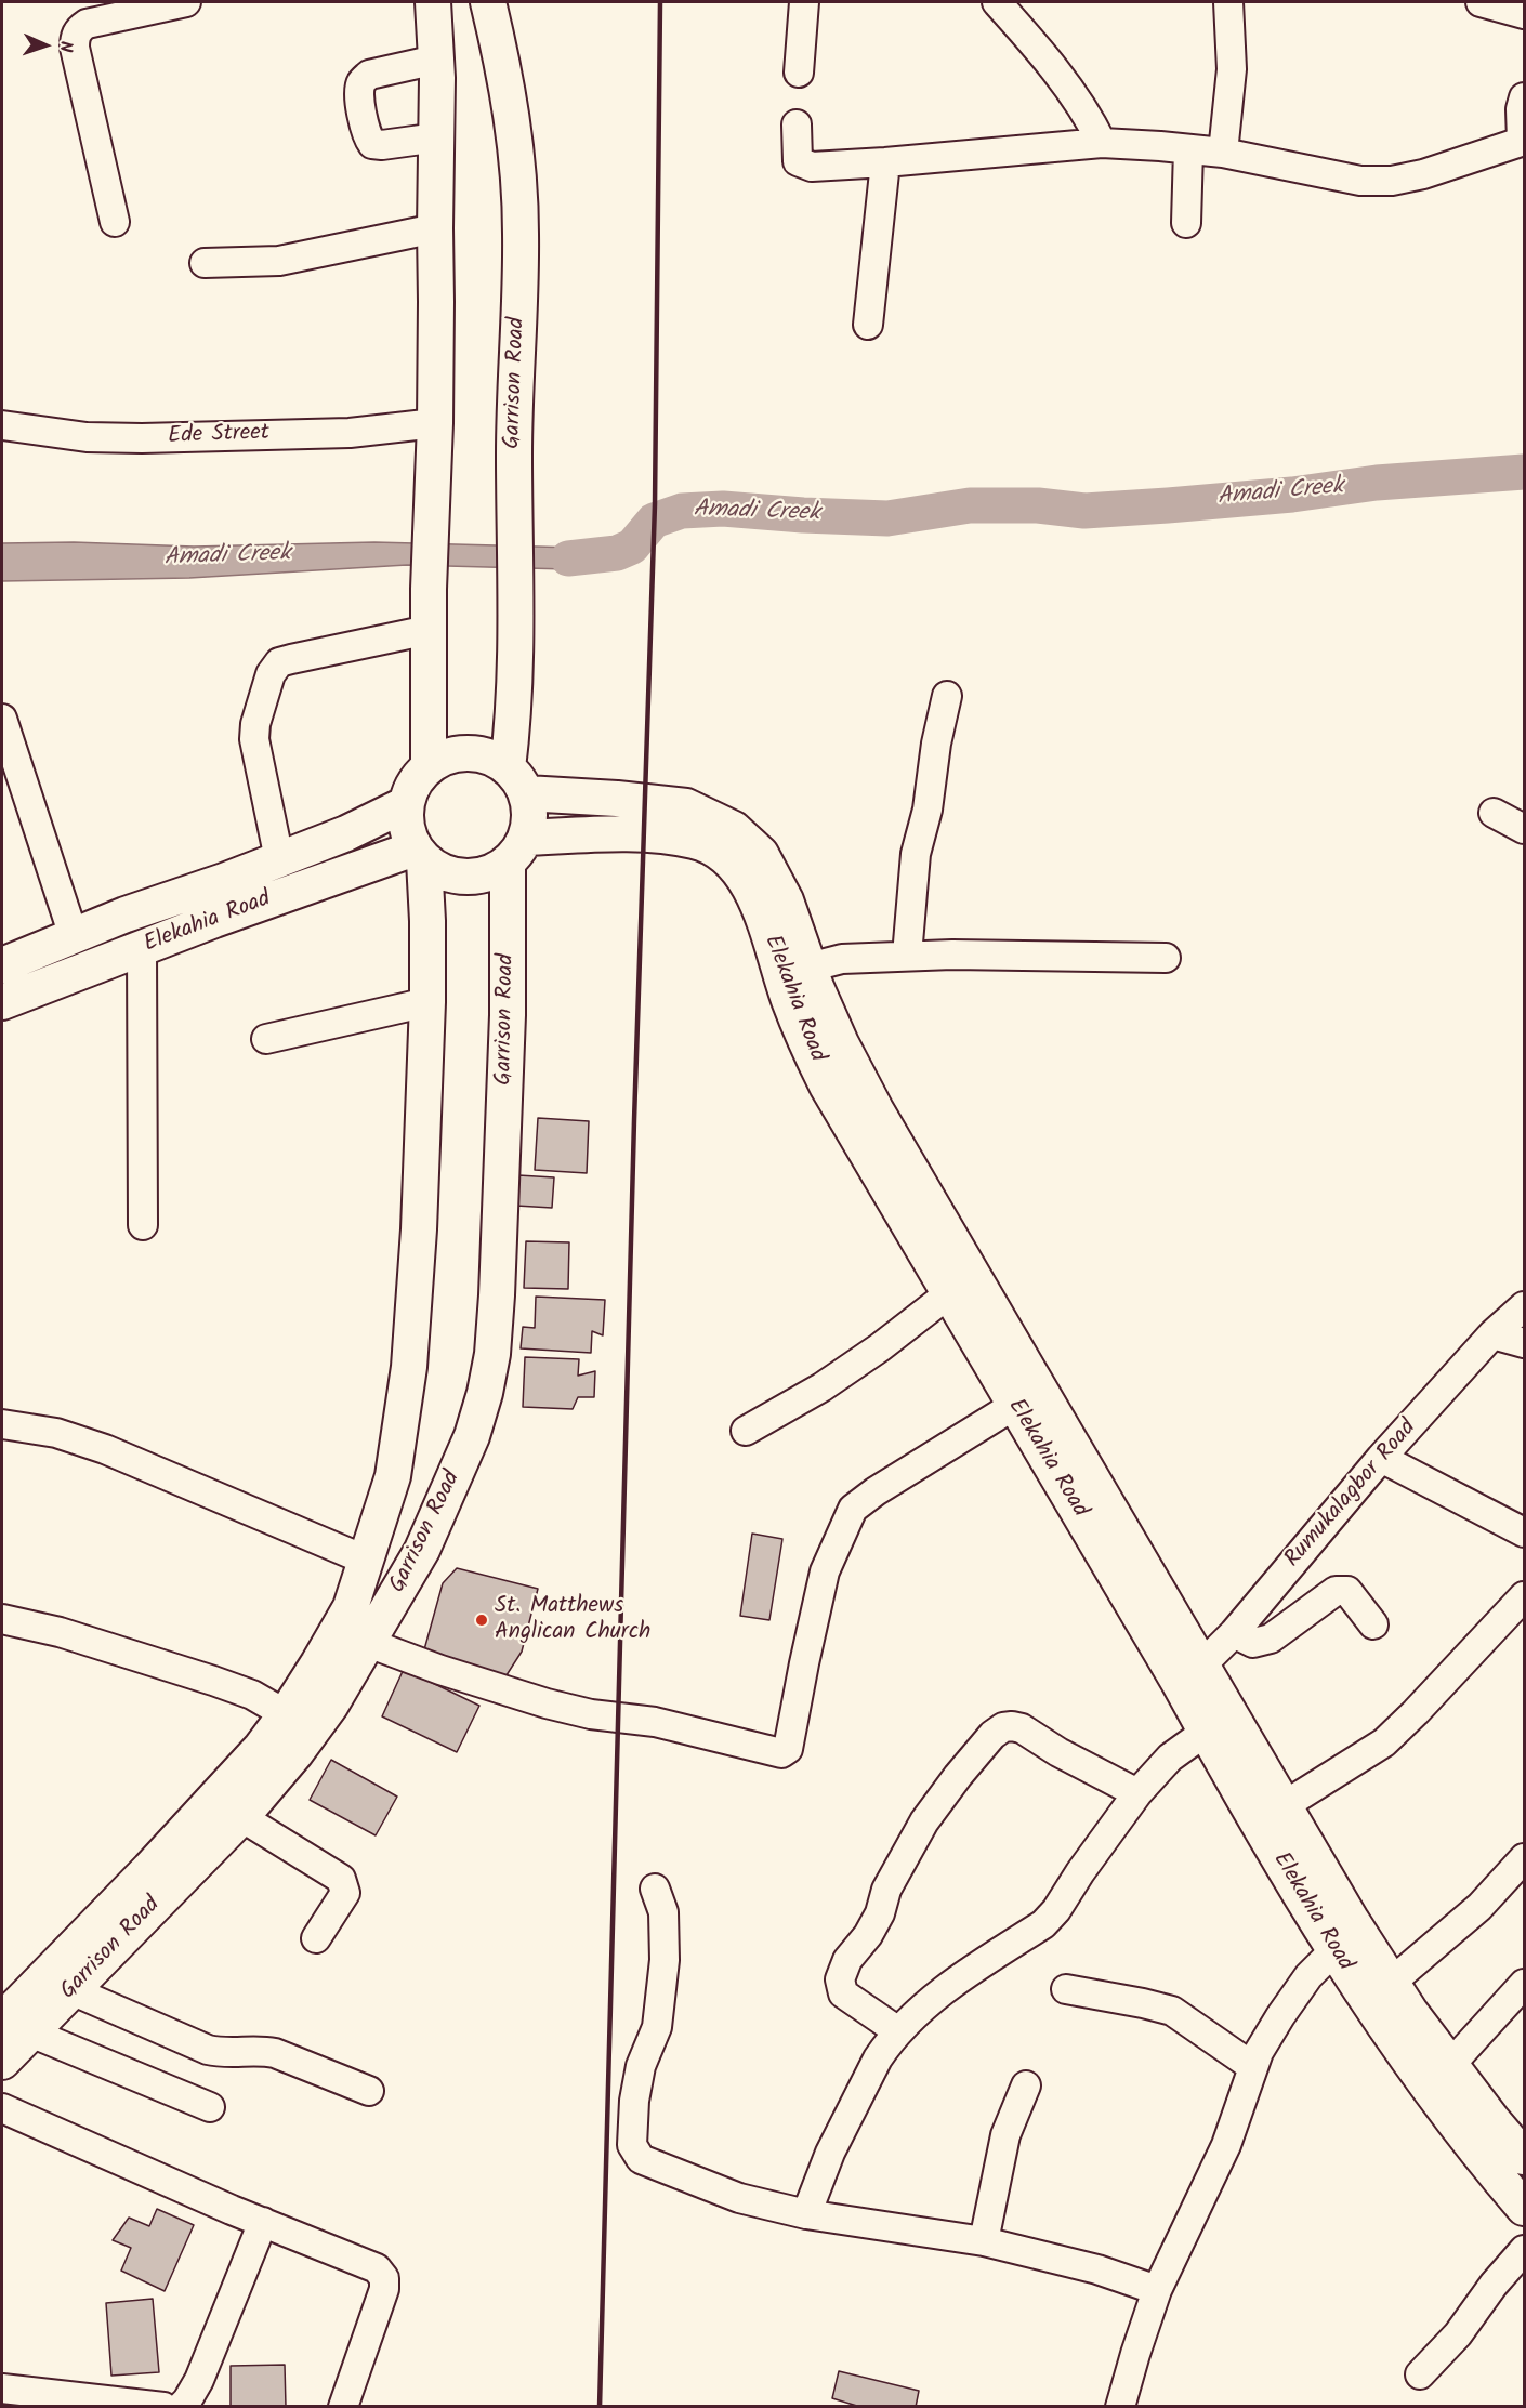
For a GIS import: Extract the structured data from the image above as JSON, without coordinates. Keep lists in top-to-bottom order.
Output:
{
  "streets": {
    "main road": ["Garrison Road", "Elekahia Road"],
    "street": ["Ede Street", "Rumukalagbor Road"]
  },
  "crossings": [
    ["Garrison Road", "Elekahia Road"],
    ["Elekahia Road", "Rumukalagbor Road"]
  ],
  "water": ["Amadi Creek"],
  "places": ["St. Matthews Anglican Church"],
  "north": "right"
}
